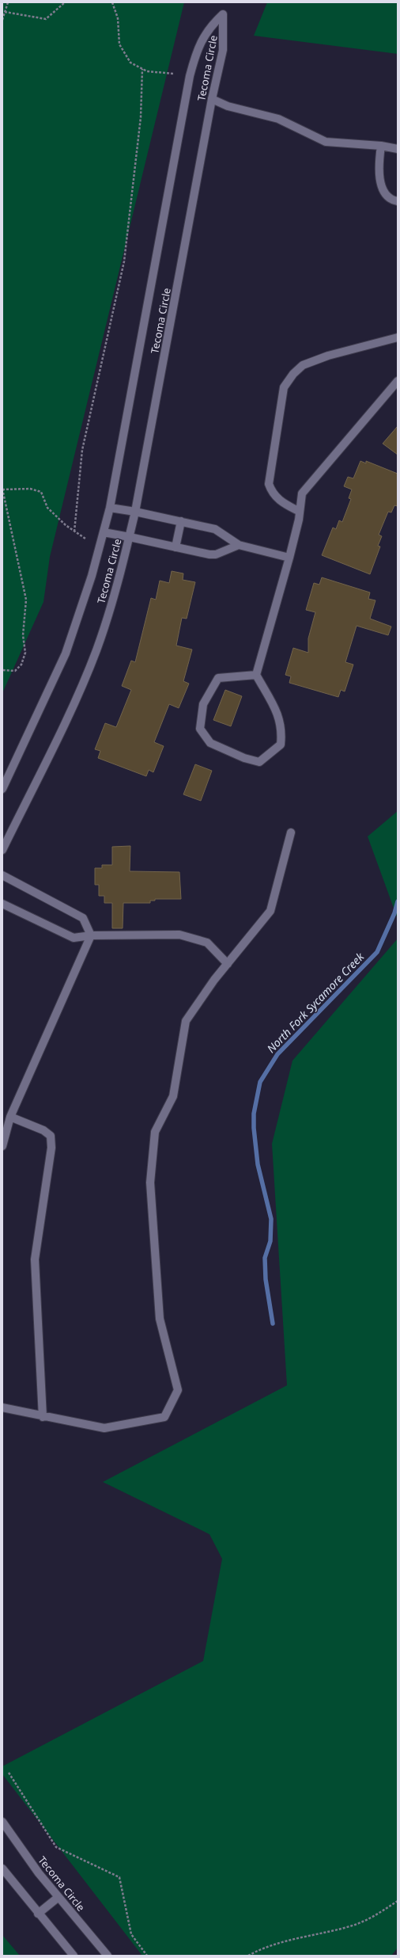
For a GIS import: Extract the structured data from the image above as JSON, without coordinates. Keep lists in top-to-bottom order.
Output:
{
  "streets": {
    "street": ["Tecoma Circle"]
  },
  "water": ["North Fork Sycamore Creek"]
}
